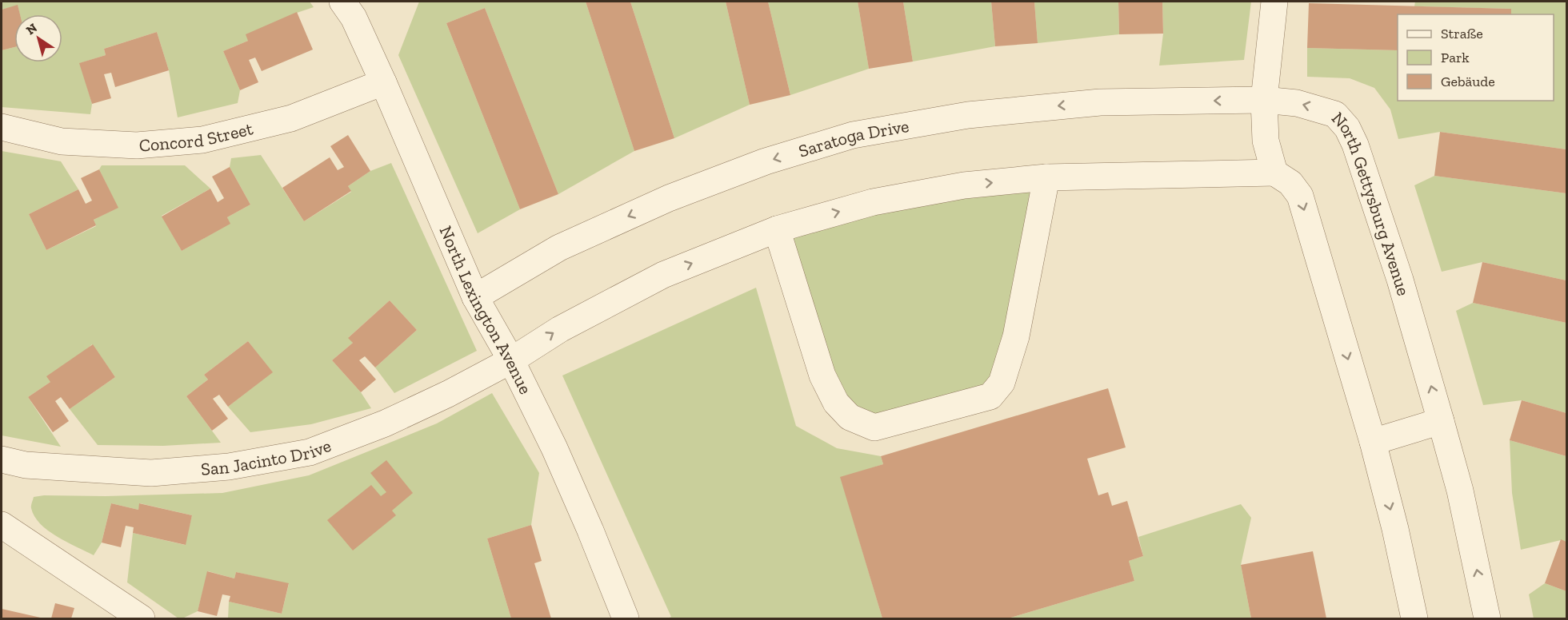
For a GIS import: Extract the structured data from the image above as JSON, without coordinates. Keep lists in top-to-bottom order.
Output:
{
  "streets": {
    "street": [
      "Concord Street",
      "Saratoga Drive",
      "North Gettysburg Avenue",
      "North Lexington Avenue",
      "San Jacinto Drive"
    ]
  },
  "crossings": [
    ["Concord Street", "North Lexington Avenue"],
    ["Saratoga Drive", "North Gettysburg Avenue"],
    ["Saratoga Drive", "North Lexington Avenue"],
    ["North Lexington Avenue", "San Jacinto Drive"]
  ],
  "legend": ["Straße", "Park", "Gebäude"],
  "north": "top left"
}
